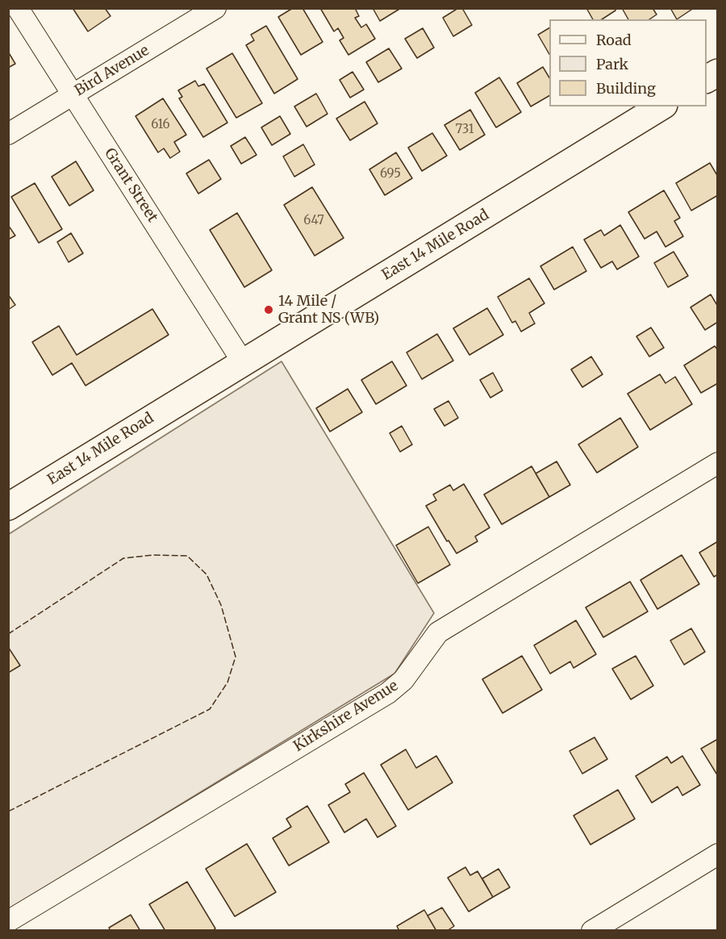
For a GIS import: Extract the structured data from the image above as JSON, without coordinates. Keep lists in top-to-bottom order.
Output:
{
  "streets": {
    "main road": ["East 14 Mile Road"],
    "street": ["Bird Avenue", "Grant Street", "Kirkshire Avenue"]
  },
  "crossings": [
    ["Bird Avenue", "Grant Street"],
    ["Grant Street", "East 14 Mile Road"]
  ],
  "places": ["14 Mile / Grant NS (WB)"],
  "house_numbers": [
    "616",
    "731",
    "695",
    "647"
  ],
  "legend": ["Road", "Park", "Building"]
}
